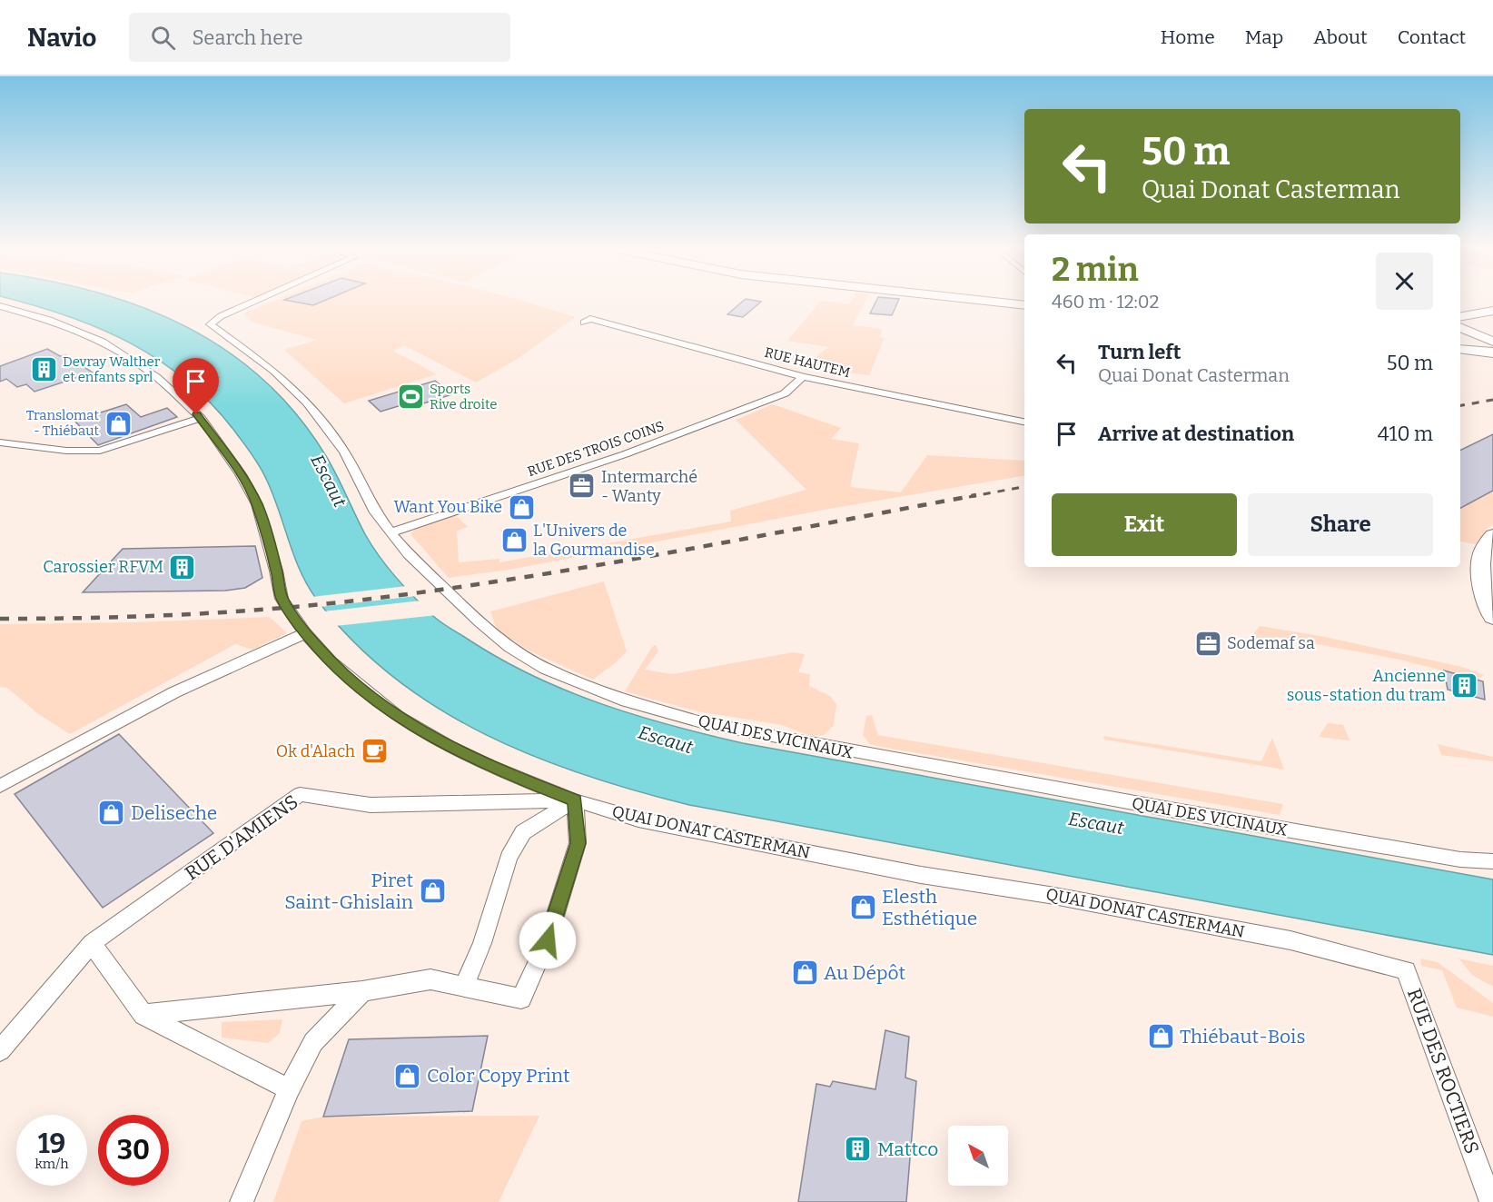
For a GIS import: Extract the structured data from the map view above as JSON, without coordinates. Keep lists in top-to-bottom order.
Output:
{
  "streets": {
    "street": [
      "RUE HAUTEM",
      "RUE DES TROIS COINS",
      "QUAI DES VICINAUX",
      "QUAI DONAT CASTERMAN",
      "RUE D'AMIENS",
      "RUE DES ROCTIERS"
    ]
  },
  "crossings": [
    ["RUE HAUTEM", "RUE DES TROIS COINS"],
    ["RUE DES TROIS COINS", "QUAI DES VICINAUX"],
    ["QUAI DONAT CASTERMAN", "RUE D'AMIENS"],
    ["QUAI DONAT CASTERMAN", "RUE DES ROCTIERS"]
  ],
  "water": ["Escaut"],
  "places": {
    "building": [
      "Devray Walther et enfants sprl",
      "Carossier RFVM",
      "Ancienne sous-station du tram",
      "Mattco"
    ],
    "sports": ["Sports Rive droite"],
    "shop": [
      "Translomat - Thiébaut",
      "Want You Bike",
      "L'Univers de la Gourmandise",
      "Deliseche",
      "Piret Saint-Ghislain",
      "Elesth Esthétique",
      "Au Dépôt",
      "Thiébaut-Bois",
      "Color Copy Print"
    ],
    "office": ["Intermarché - Wanty", "Sodemaf sa"],
    "cafe": ["Ok d'Alach"]
  },
  "north": "top left",
  "page": {
    "header": "Navio",
    "search": "Search here",
    "nav": [
      "Home",
      "Map",
      "About",
      "Contact"
    ],
    "turn": ["50 m", "Quai Donat Casterman"],
    "heading": ["2 min", "460 m · 12:02"],
    "list": [
      {
        "name": "Turn left",
        "note": "Quai Donat Casterman",
        "value": "50 m"
      },
      {
        "name": "Arrive at destination",
        "value": "410 m"
      }
    ],
    "buttons": ["Exit", "Share"],
    "speed": "19 km/h",
    "limit": "30"
  }
}
